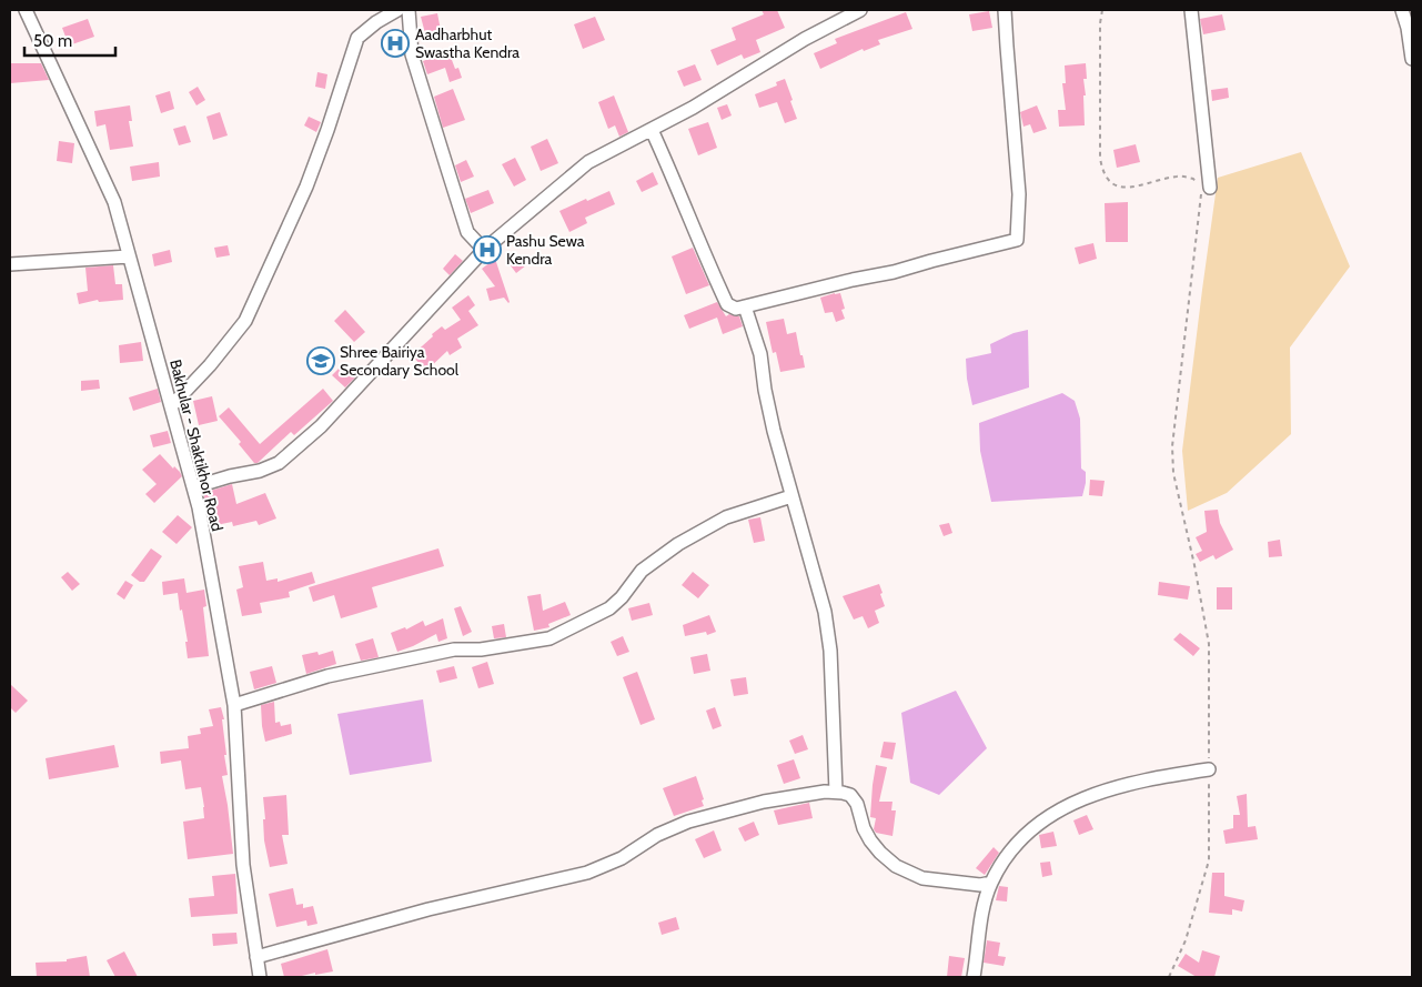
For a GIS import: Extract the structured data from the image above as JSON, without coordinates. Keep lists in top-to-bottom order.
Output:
{
  "streets": {
    "street": ["Bakhular - Shaktikhor Road"]
  },
  "places": {
    "hospital": ["Aadharbhut Swastha Kendra", "Pashu Sewa Kendra"],
    "school or university": ["Shree Bairiya Secondary School"]
  },
  "scale_bar": "50 m"
}
